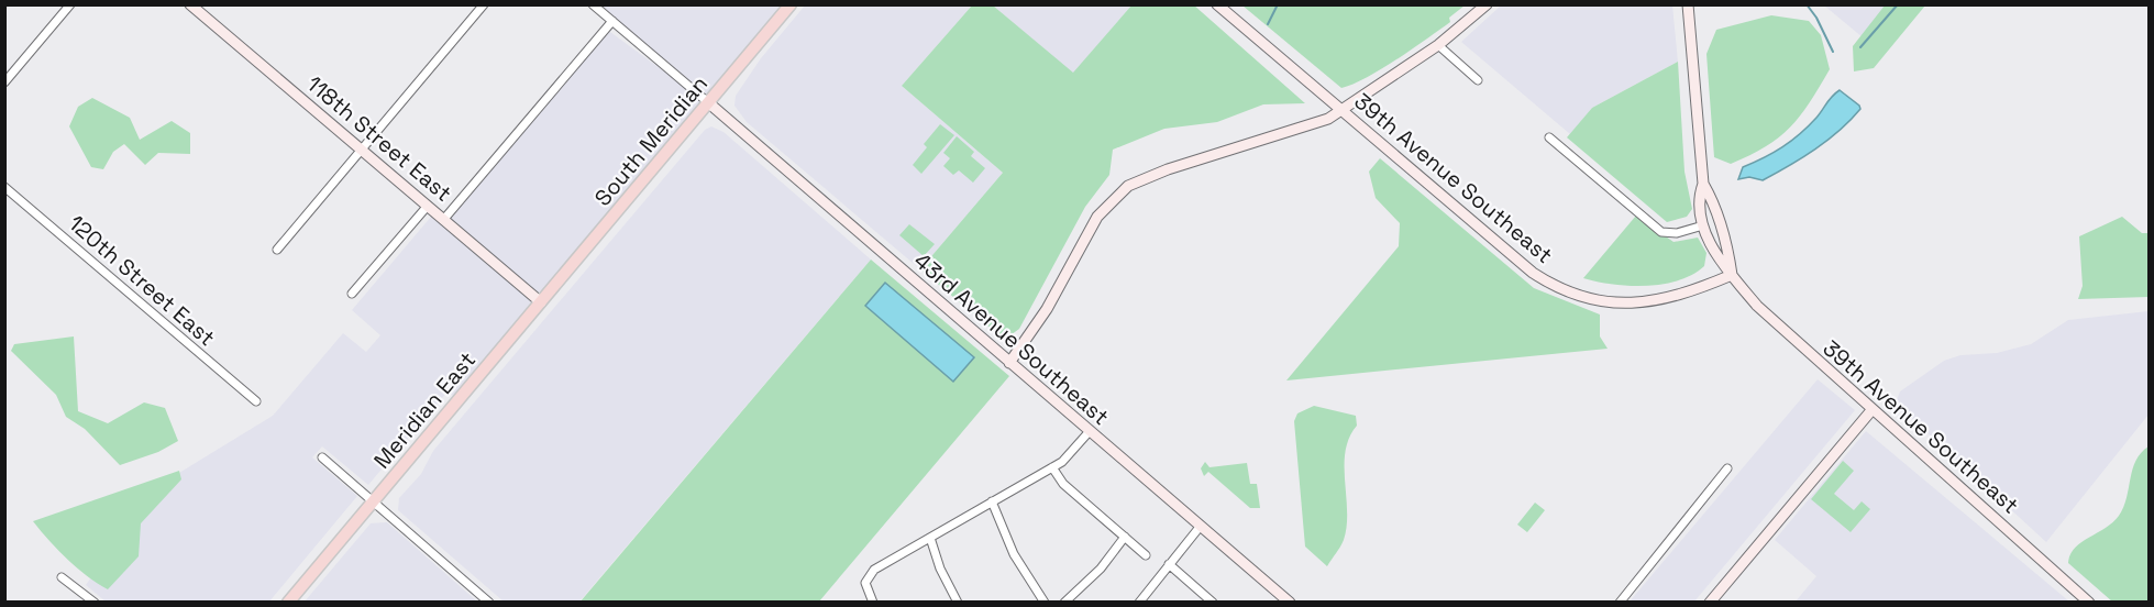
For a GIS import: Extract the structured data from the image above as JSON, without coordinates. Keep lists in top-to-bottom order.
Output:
{
  "streets": {
    "main road": ["South Meridian", "Meridian East"],
    "street": [
      "118th Street East",
      "39th Avenue Southeast",
      "120th Street East",
      "43rd Avenue Southeast"
    ]
  },
  "crossings": [
    ["118th Street East", "South Meridian"],
    ["118th Street East", "Meridian East"],
    ["South Meridian", "43rd Avenue Southeast"],
    ["South Meridian", "Meridian East"]
  ]
}
